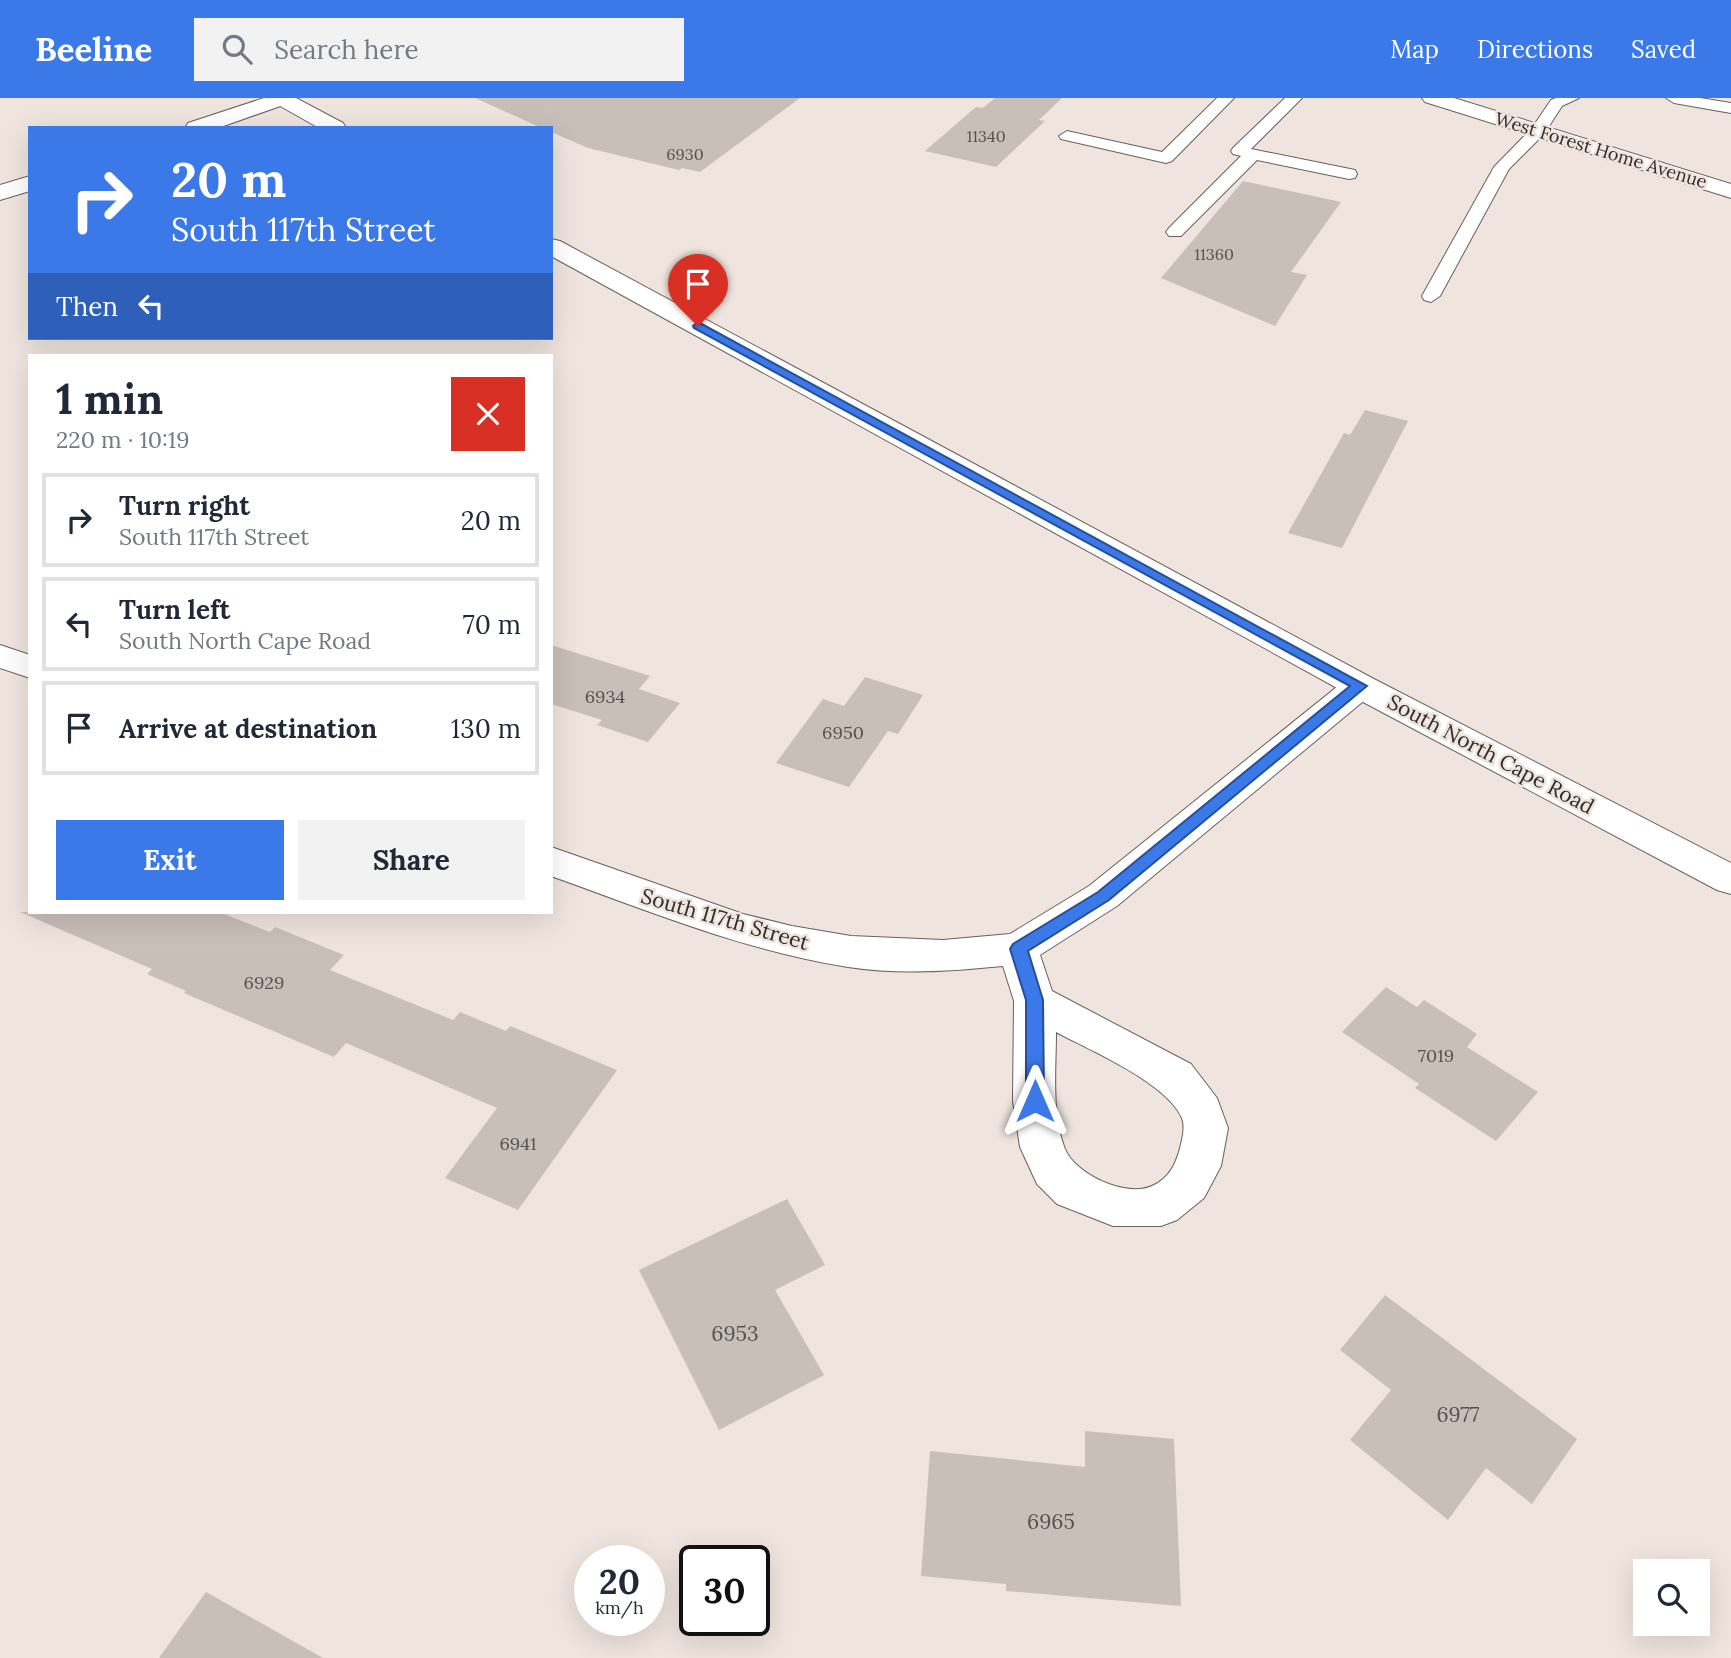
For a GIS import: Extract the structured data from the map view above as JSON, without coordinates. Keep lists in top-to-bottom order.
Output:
{
  "streets": {
    "street": ["West Forest Home Avenue", "South North Cape Road", "South 117th Street"]
  },
  "crossings": [
    ["South North Cape Road", "South 117th Street"]
  ],
  "house_numbers": [
    "11340",
    "6930",
    "11360",
    "6934",
    "6950",
    "6929",
    "7019",
    "6941",
    "6953",
    "6977",
    "6965"
  ],
  "page": {
    "header": "Beeline",
    "search": "Search here",
    "nav": ["Map", "Directions", "Saved"],
    "turn": ["20 m", "South 117th Street"],
    "then": "Then",
    "heading": ["1 min", "220 m · 10:19"],
    "list": [
      {
        "name": "Turn right",
        "note": "South 117th Street",
        "value": "20 m"
      },
      {
        "name": "Turn left",
        "note": "South North Cape Road",
        "value": "70 m"
      },
      {
        "name": "Arrive at destination",
        "value": "130 m"
      }
    ],
    "buttons": ["Exit", "Share"],
    "speed": "20 km/h",
    "limit": "30"
  }
}
